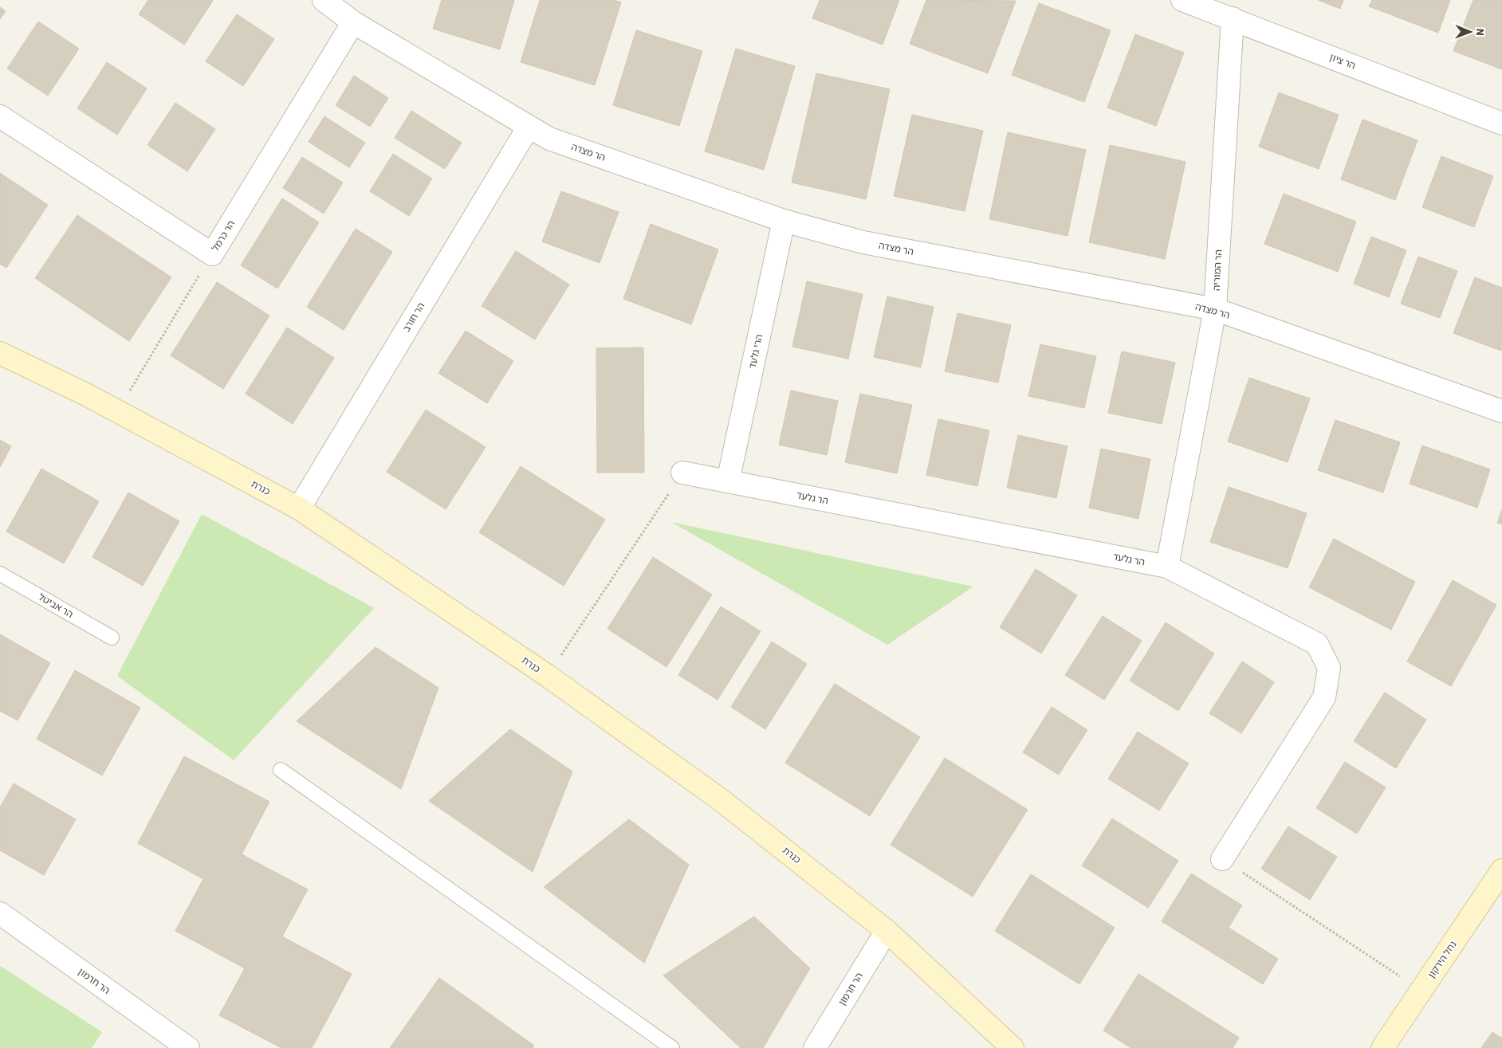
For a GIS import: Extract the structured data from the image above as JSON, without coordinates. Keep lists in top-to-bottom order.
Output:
{
  "streets": {
    "street": [
      "הר ציון",
      "הר מצדה",
      "הר כרמל",
      "הר המוריה",
      "הר חורב",
      "הרי גלעד",
      "כנרת",
      "הר גלעד",
      "נחל הירקון",
      "הר חרמון"
    ],
    "lane": ["הר אביטל"]
  },
  "crossings": [
    ["הר ציון", "הר המוריה"],
    ["הר מצדה", "הר כרמל"],
    ["הר מצדה", "הר המוריה"],
    ["הר מצדה", "הר חורב"],
    ["הר מצדה", "הרי גלעד"],
    ["הר המוריה", "הר גלעד"],
    ["הר חורב", "כנרת"],
    ["הרי גלעד", "הר גלעד"],
    ["כנרת", "הר חרמון"]
  ],
  "north": "right"
}
